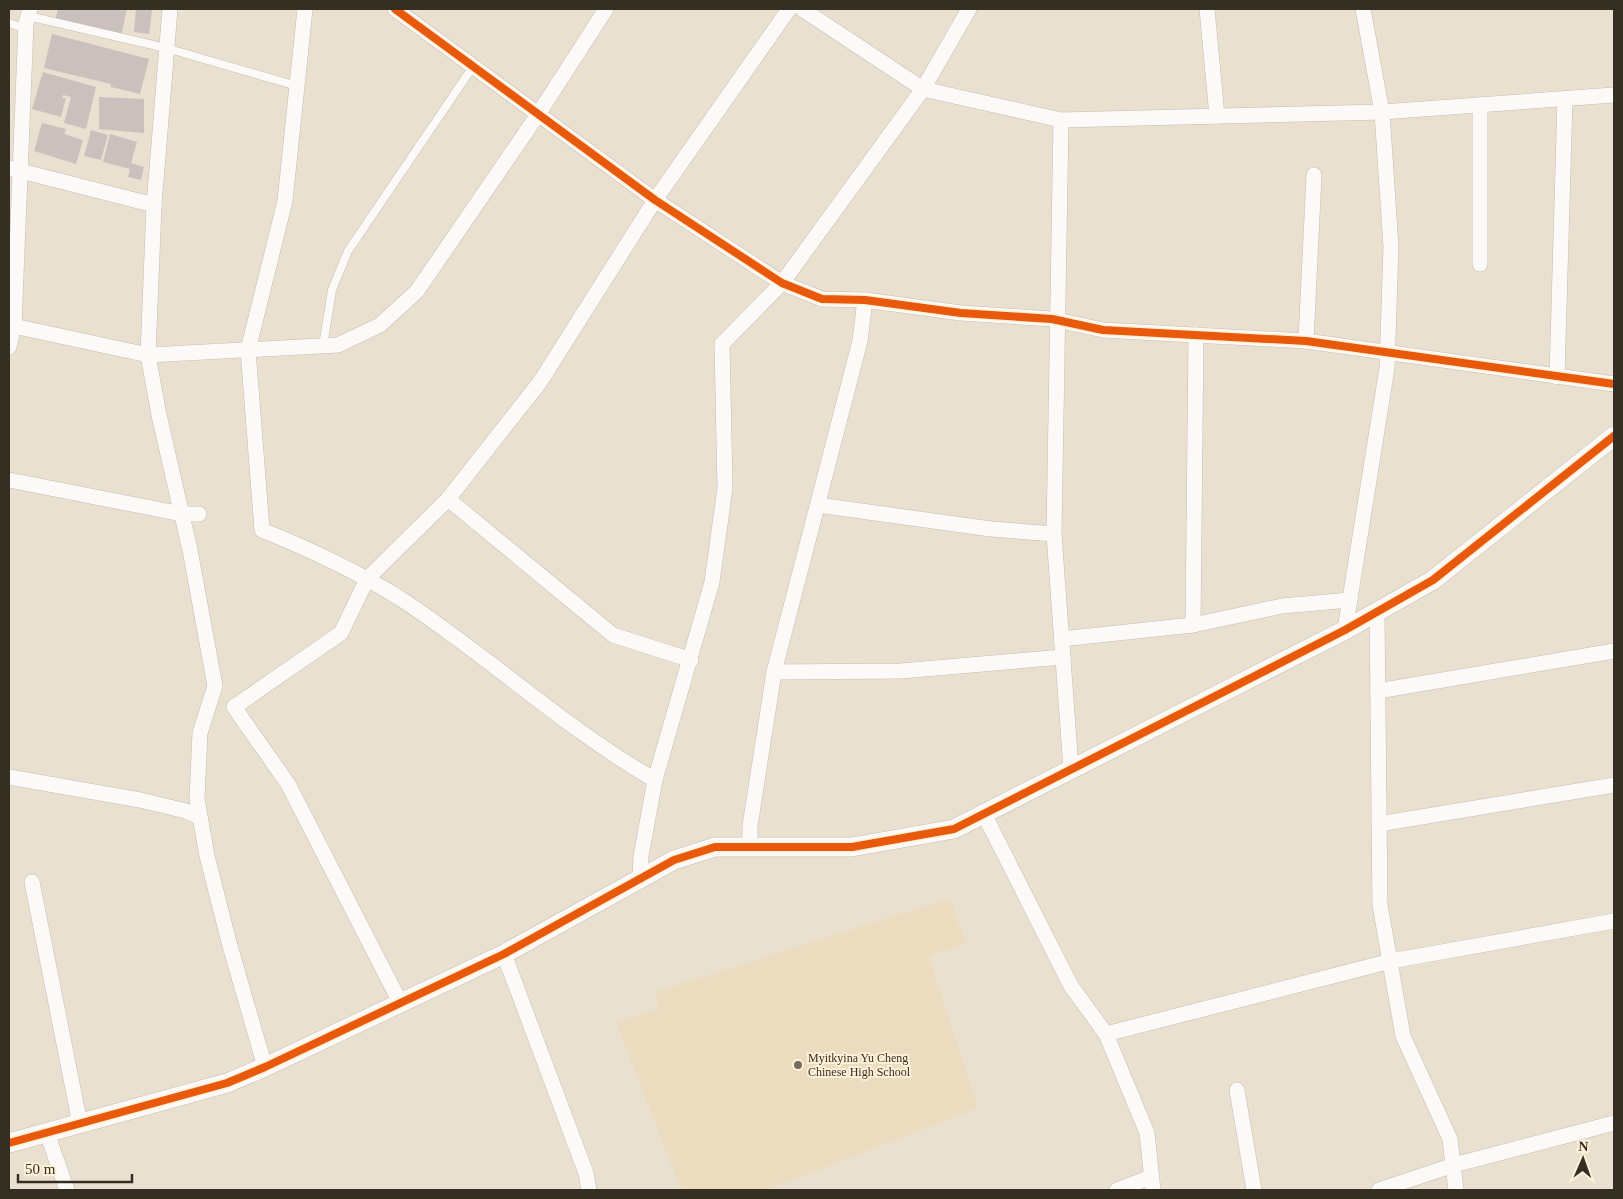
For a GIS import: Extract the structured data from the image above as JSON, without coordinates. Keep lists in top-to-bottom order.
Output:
{
  "places": ["Myitkyina Yu Cheng Chinese High School"],
  "scale_bar": "50 m",
  "north": "top"
}
